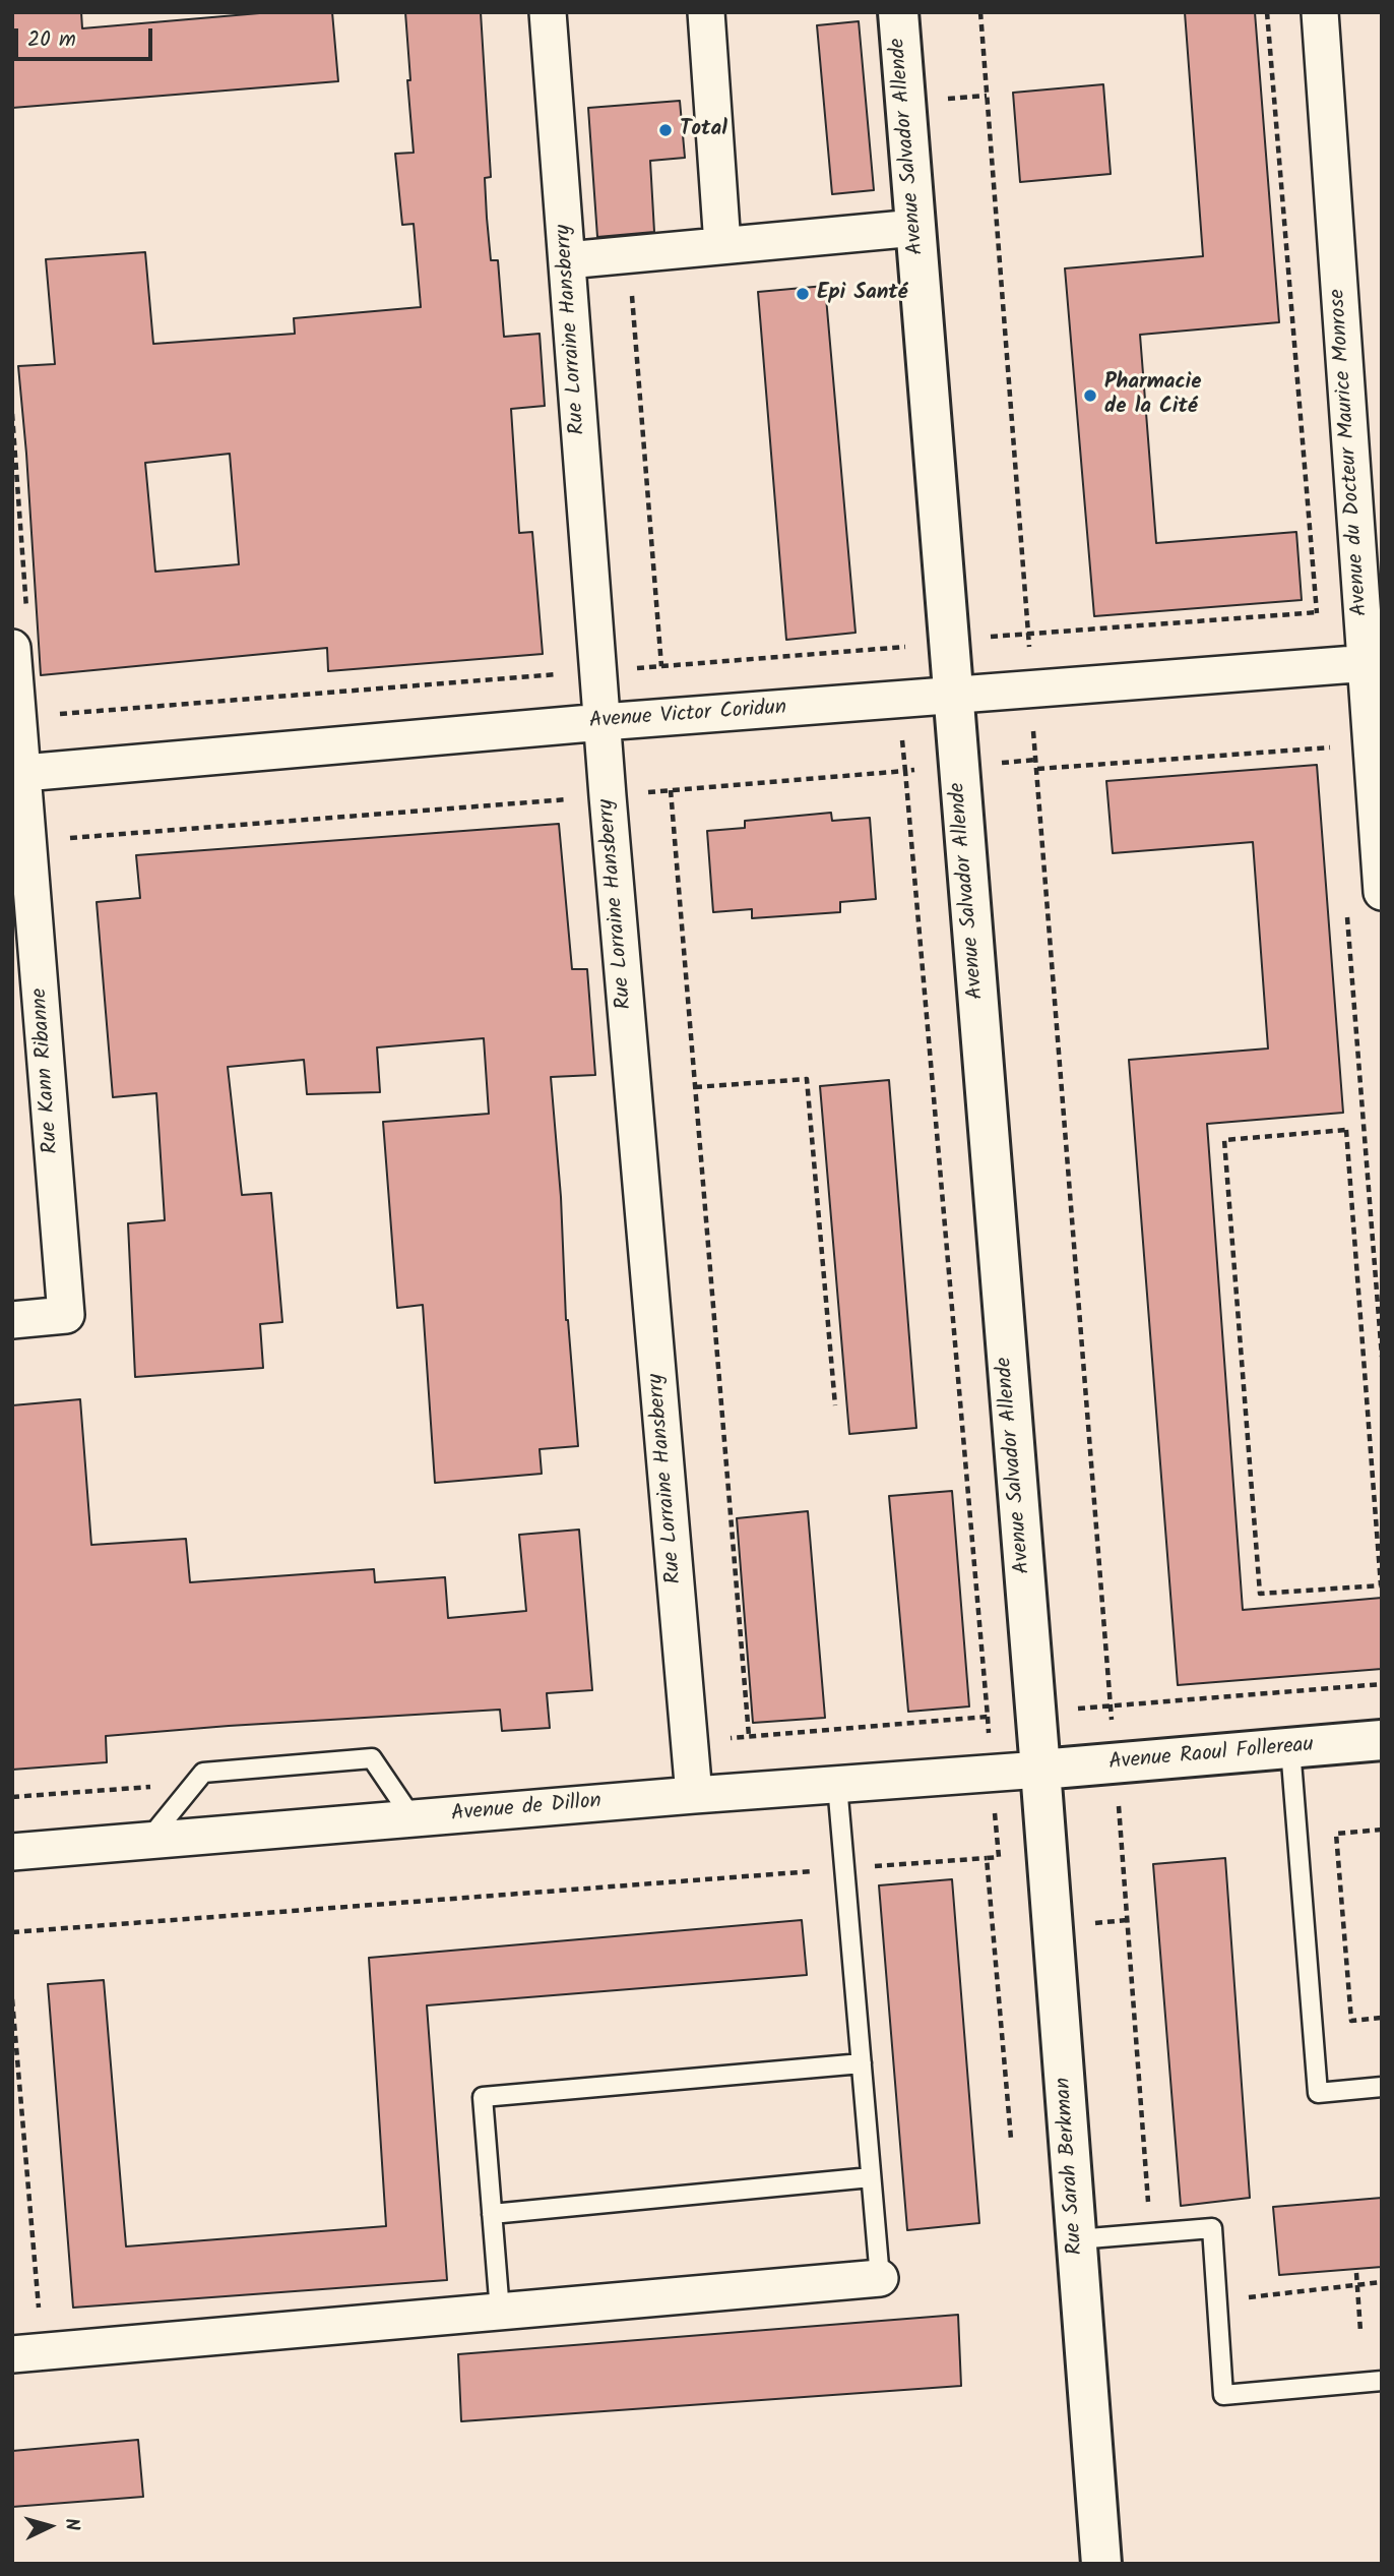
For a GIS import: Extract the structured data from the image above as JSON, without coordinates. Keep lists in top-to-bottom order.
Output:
{
  "streets": {
    "main road": ["Avenue Salvador Allende", "Avenue Raoul Follereau", "Rue Sarah Berkman"],
    "street": [
      "Rue Lorraine Hansberry",
      "Avenue du Docteur Maurice Monrose",
      "Avenue Victor Coridun",
      "Rue Kann Ribanne",
      "Avenue de Dillon"
    ]
  },
  "crossings": [
    ["Avenue Salvador Allende", "Avenue Victor Coridun"],
    ["Avenue Salvador Allende", "Avenue Raoul Follereau"],
    ["Avenue Salvador Allende", "Avenue de Dillon"],
    ["Avenue Salvador Allende", "Rue Sarah Berkman"],
    ["Rue Lorraine Hansberry", "Avenue Victor Coridun"],
    ["Rue Lorraine Hansberry", "Avenue de Dillon"],
    ["Avenue du Docteur Maurice Monrose", "Avenue Victor Coridun"],
    ["Avenue Victor Coridun", "Rue Kann Ribanne"],
    ["Avenue Raoul Follereau", "Avenue de Dillon"],
    ["Avenue Raoul Follereau", "Rue Sarah Berkman"],
    ["Avenue de Dillon", "Rue Sarah Berkman"]
  ],
  "places": ["Total", "Epi Santé", "Pharmacie de la Cité"],
  "scale_bar": "20 m",
  "north": "right"
}
